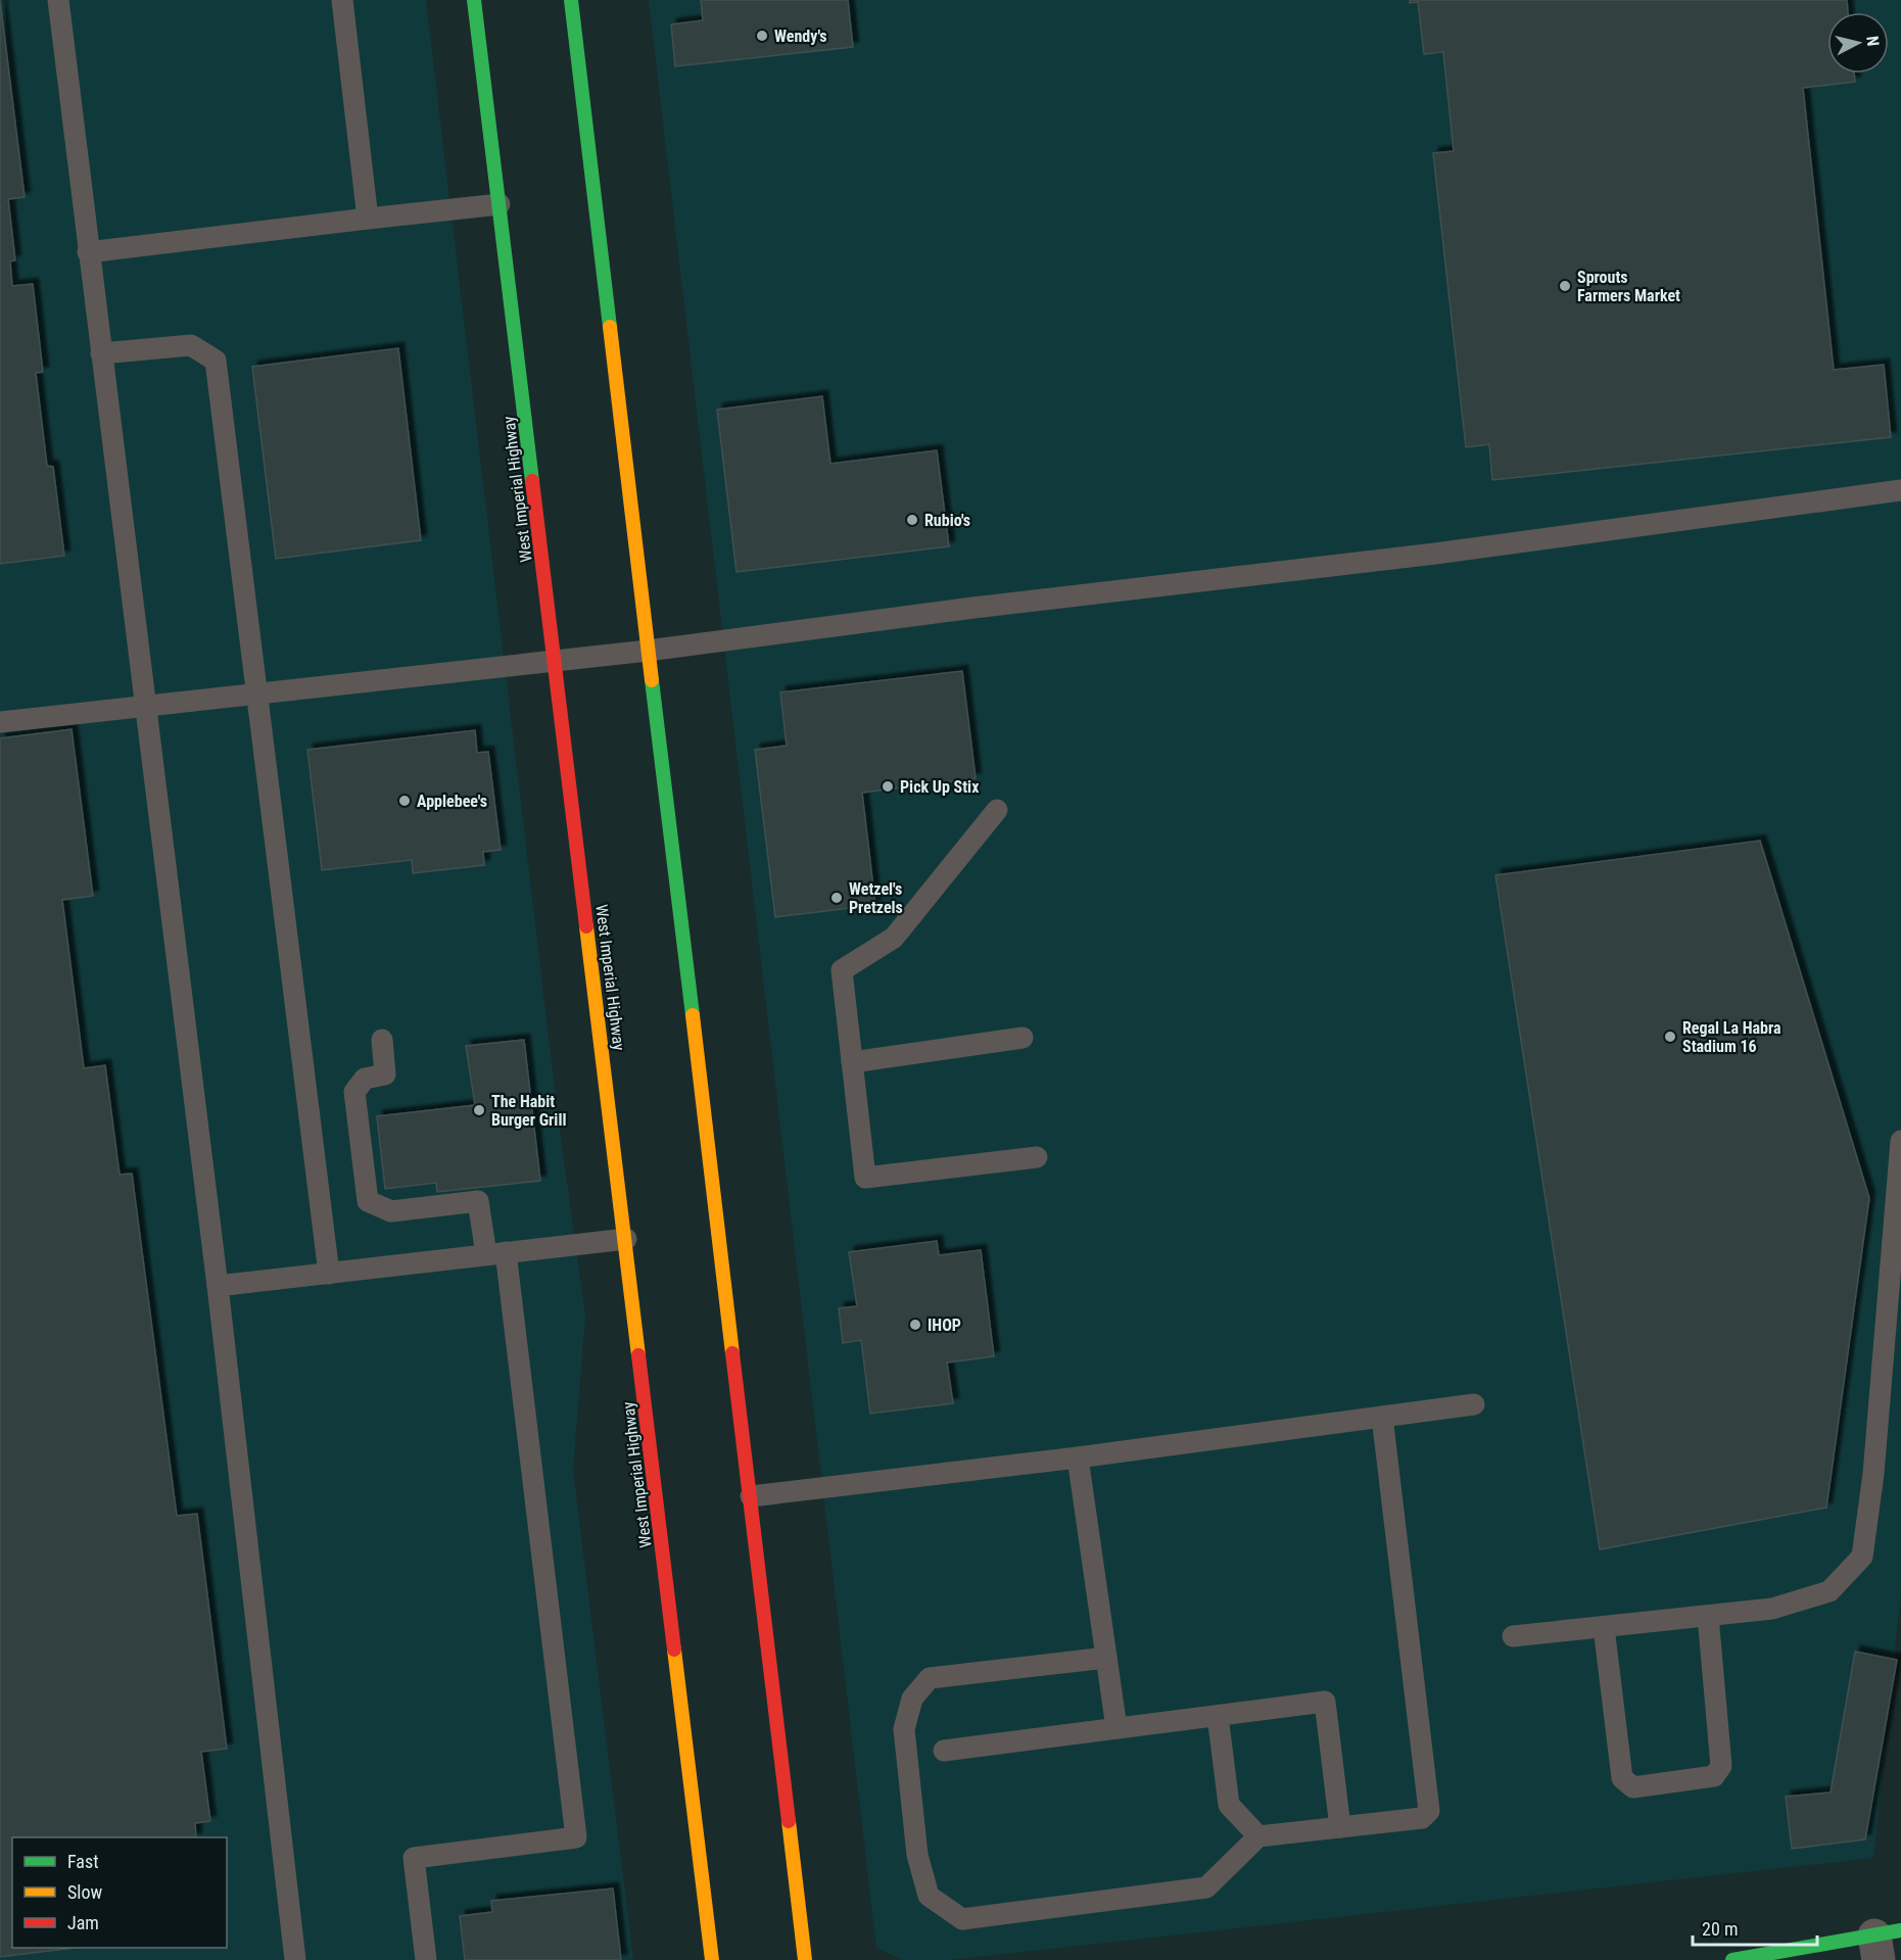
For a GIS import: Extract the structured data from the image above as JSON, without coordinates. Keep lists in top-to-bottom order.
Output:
{
  "streets": {
    "main road": ["West Imperial Highway"]
  },
  "places": [
    "Wendy's",
    "Sprouts Farmers Market",
    "Rubio's",
    "Pick Up Stix",
    "Applebee's",
    "Wetzel's Pretzels",
    "Regal La Habra Stadium 16",
    "The Habit Burger Grill",
    "IHOP"
  ],
  "legend": ["Fast", "Slow", "Jam"],
  "scale_bar": "20 m",
  "north": "right"
}
